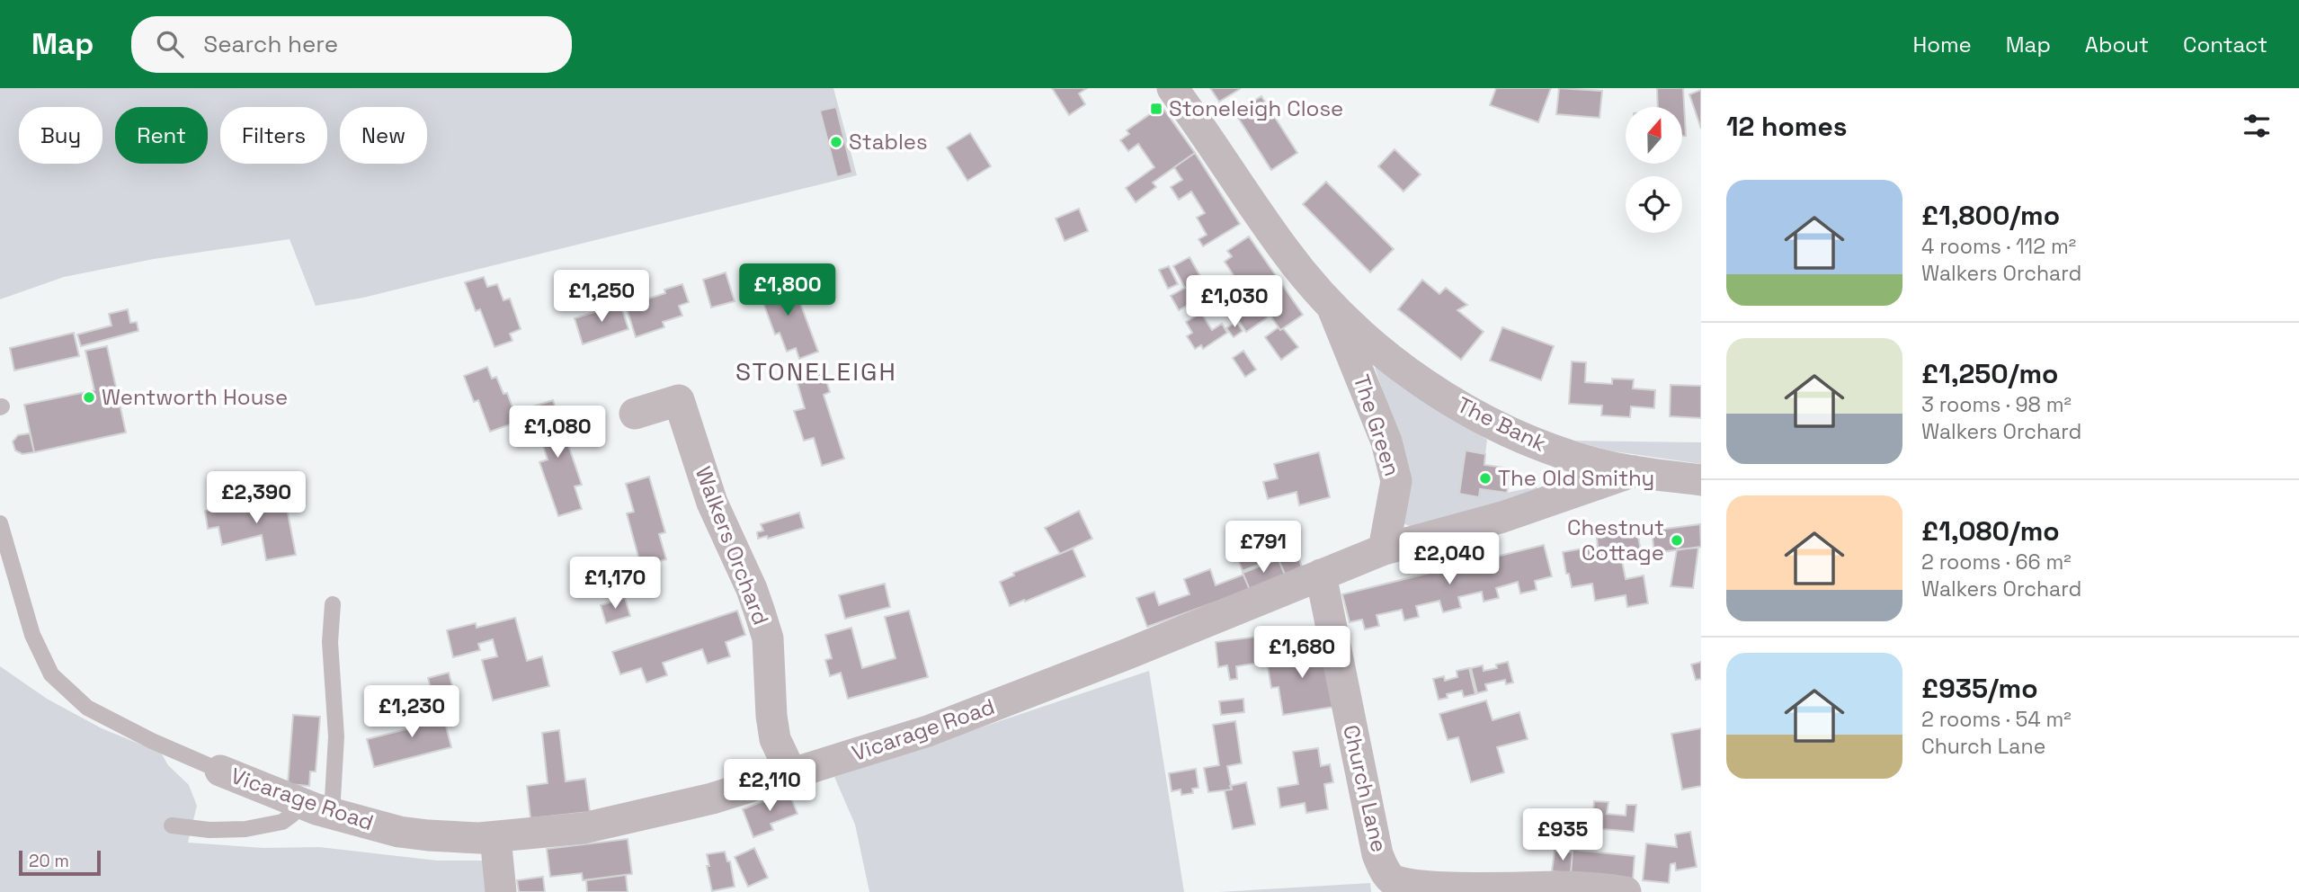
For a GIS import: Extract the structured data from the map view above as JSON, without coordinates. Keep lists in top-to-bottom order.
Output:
{
  "streets": {
    "street": [
      "The Bank",
      "The Green",
      "Walkers Orchard",
      "Vicarage Road",
      "Church Lane"
    ]
  },
  "crossings": [
    ["The Bank", "The Green"],
    ["Walkers Orchard", "Vicarage Road"],
    ["Vicarage Road", "Church Lane"]
  ],
  "districts": ["STONELEIGH"],
  "places": {
    "transit": ["Stoneleigh Close"],
    "other": [
      "Stables",
      "Wentworth House",
      "The Old Smithy",
      "Chestnut Cottage"
    ]
  },
  "scale_bar": "20 m",
  "north": "top",
  "page": {
    "header": "Map",
    "search": "Search here",
    "nav": [
      "Home",
      "Map",
      "About",
      "Contact"
    ],
    "heading": "12 homes",
    "chip": [
      "Buy",
      "Rent",
      "Filters",
      "New"
    ],
    "list": [
      {
        "name": "£1,800/mo",
        "note": "4 rooms · 112 m² · Walkers Orchard"
      },
      {
        "name": "£1,250/mo",
        "note": "3 rooms · 98 m² · Walkers Orchard"
      },
      {
        "name": "£1,080/mo",
        "note": "2 rooms · 66 m² · Walkers Orchard"
      },
      {
        "name": "£935/mo",
        "note": "2 rooms · 54 m² · Church Lane"
      }
    ],
    "price": [
      "£1,800",
      "£1,250",
      "£1,030",
      "£1,080",
      "£2,390",
      "£791",
      "£2,040",
      "£1,170",
      "£1,680",
      "£1,230",
      "£2,110",
      "£935"
    ],
    "scale": "20 m"
  }
}
